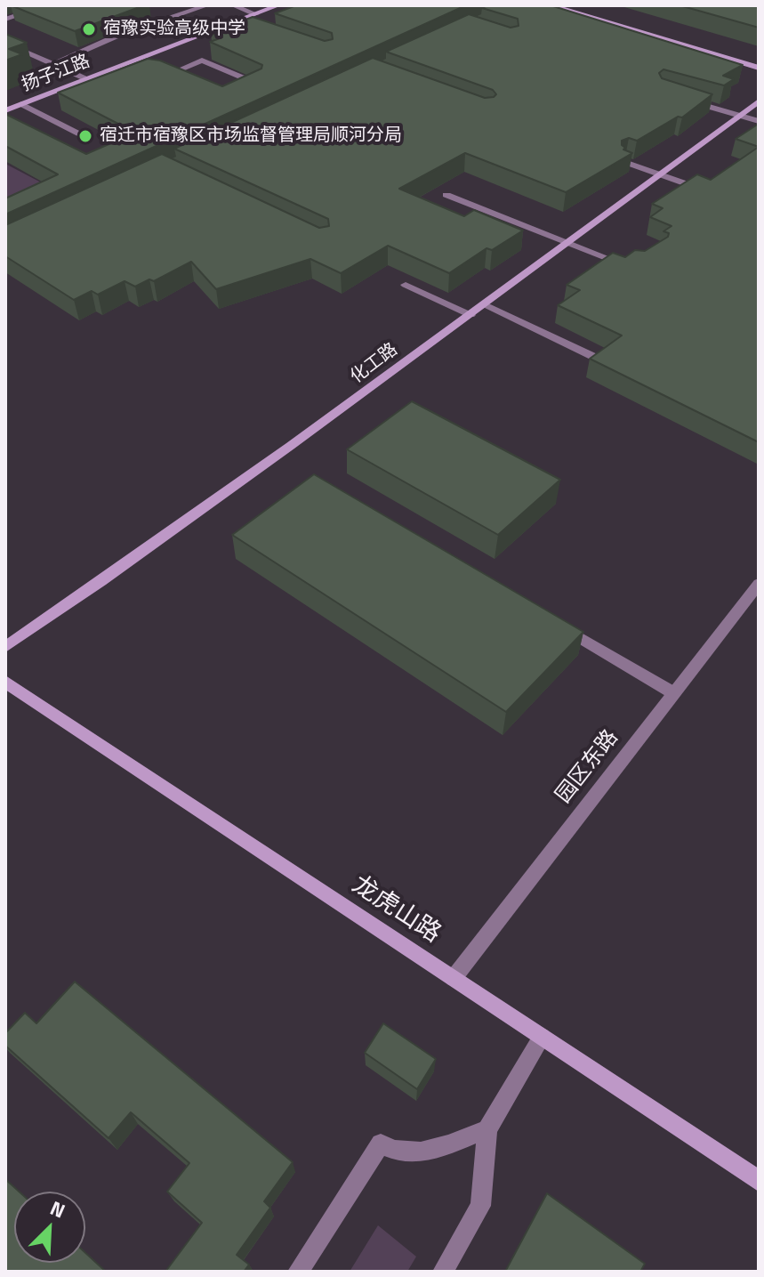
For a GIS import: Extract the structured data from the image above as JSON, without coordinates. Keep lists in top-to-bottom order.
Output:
{
  "streets": {
    "street": [
      "扬子江路",
      "化工路",
      "园区东路",
      "龙虎山路"
    ]
  },
  "crossings": [
    ["园区东路", "龙虎山路"]
  ],
  "places": ["宿豫实验高级中学", "宿迁市宿豫区市场监督管理局顺河分局"],
  "north": "top right"
}
